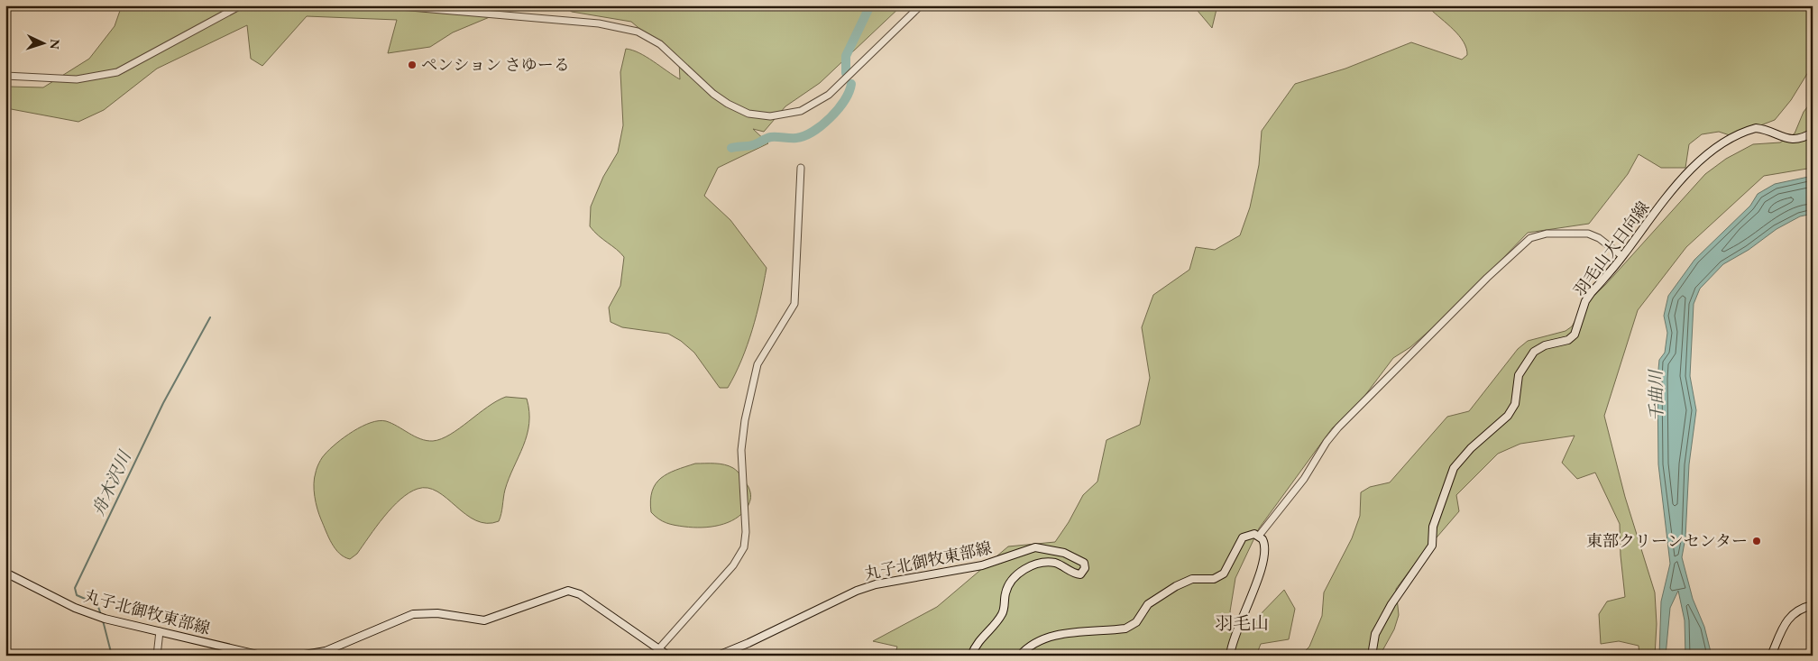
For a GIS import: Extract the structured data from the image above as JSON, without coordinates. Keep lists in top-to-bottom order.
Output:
{
  "streets": {
    "main road": ["羽毛山大日向線", "丸子北御牧東部線"]
  },
  "districts": ["羽毛山"],
  "water": ["千曲川", "舟木沢川"],
  "places": ["ペンション さゆーる", "東部クリーンセンター"],
  "north": "right"
}
